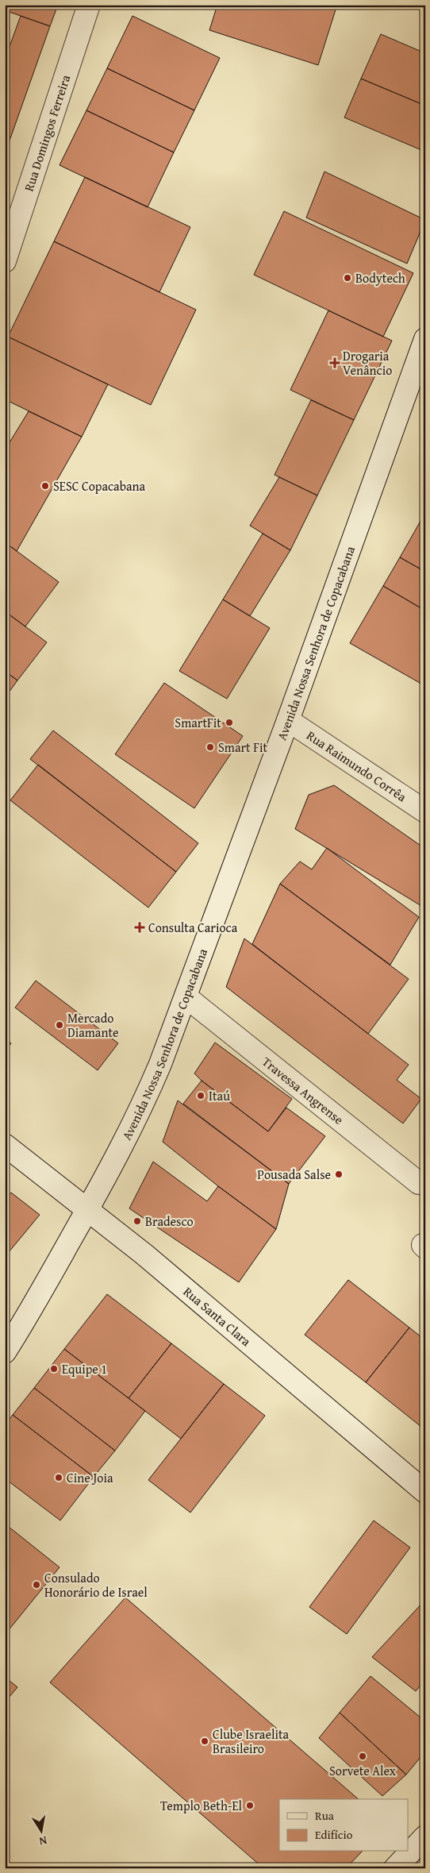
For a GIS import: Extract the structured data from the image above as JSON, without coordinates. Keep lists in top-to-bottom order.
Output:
{
  "streets": {
    "main road": [
      "Rua Domingos Ferreira",
      "Avenida Nossa Senhora de Copacabana",
      "Rua Raimundo Corrêa",
      "Travessa Angrense",
      "Rua Santa Clara"
    ]
  },
  "crossings": [
    ["Avenida Nossa Senhora de Copacabana", "Rua Raimundo Corrêa"],
    ["Avenida Nossa Senhora de Copacabana", "Travessa Angrense"],
    ["Avenida Nossa Senhora de Copacabana", "Rua Santa Clara"]
  ],
  "places": {
    "other": [
      "Bodytech",
      "SESC Copacabana",
      "SmartFit",
      "Smart Fit",
      "Mercado Diamante",
      "Itaú",
      "Pousada Salse",
      "Bradesco",
      "Equipe 1",
      "Cine Joia",
      "Consulado Honorário de Israel",
      "Clube Israelita Brasileiro",
      "Sorvete Alex",
      "Templo Beth-El"
    ],
    "health": ["Drogaria Venâncio", "Consulta Carioca"]
  },
  "legend": ["Rua", "Edifício"],
  "north": "bottom"
}
